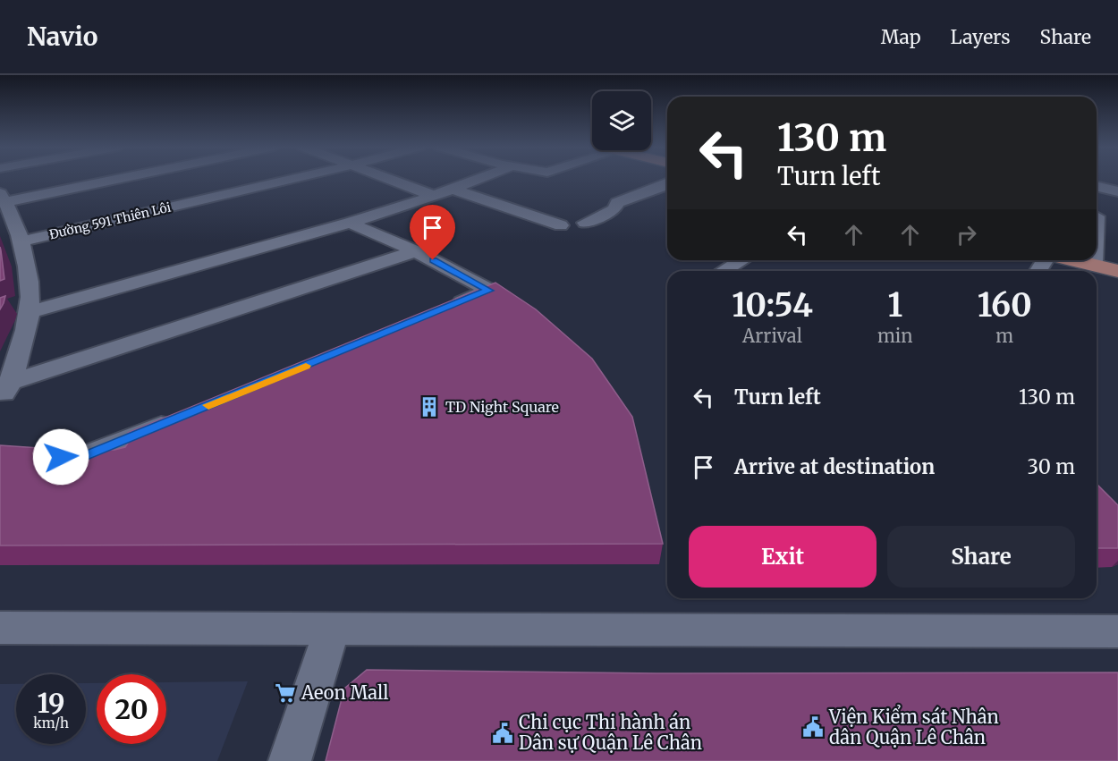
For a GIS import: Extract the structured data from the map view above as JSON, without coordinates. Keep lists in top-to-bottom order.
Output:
{
  "streets": {
    "street": ["Đường 591 Thiên Lôi"]
  },
  "places": {
    "building": ["TD Night Square"],
    "supermarket": ["Aeon Mall"],
    "public building": ["Viện Kiểm sát Nhân dân Quận Lê Chân", "Chi cục Thi hành án Dân sự Quận Lê Chân"]
  },
  "page": {
    "header": "Navio",
    "nav": ["Map", "Layers", "Share"],
    "turn": ["130 m", "Turn left"],
    "eta": [
      "10:54",
      "Arrival",
      "1",
      "min",
      "160",
      "m"
    ],
    "list": [
      {
        "name": "Turn left",
        "value": "130 m"
      },
      {
        "name": "Arrive at destination",
        "value": "30 m"
      }
    ],
    "buttons": ["Exit", "Share"],
    "speed": "19 km/h",
    "limit": "20"
  }
}
